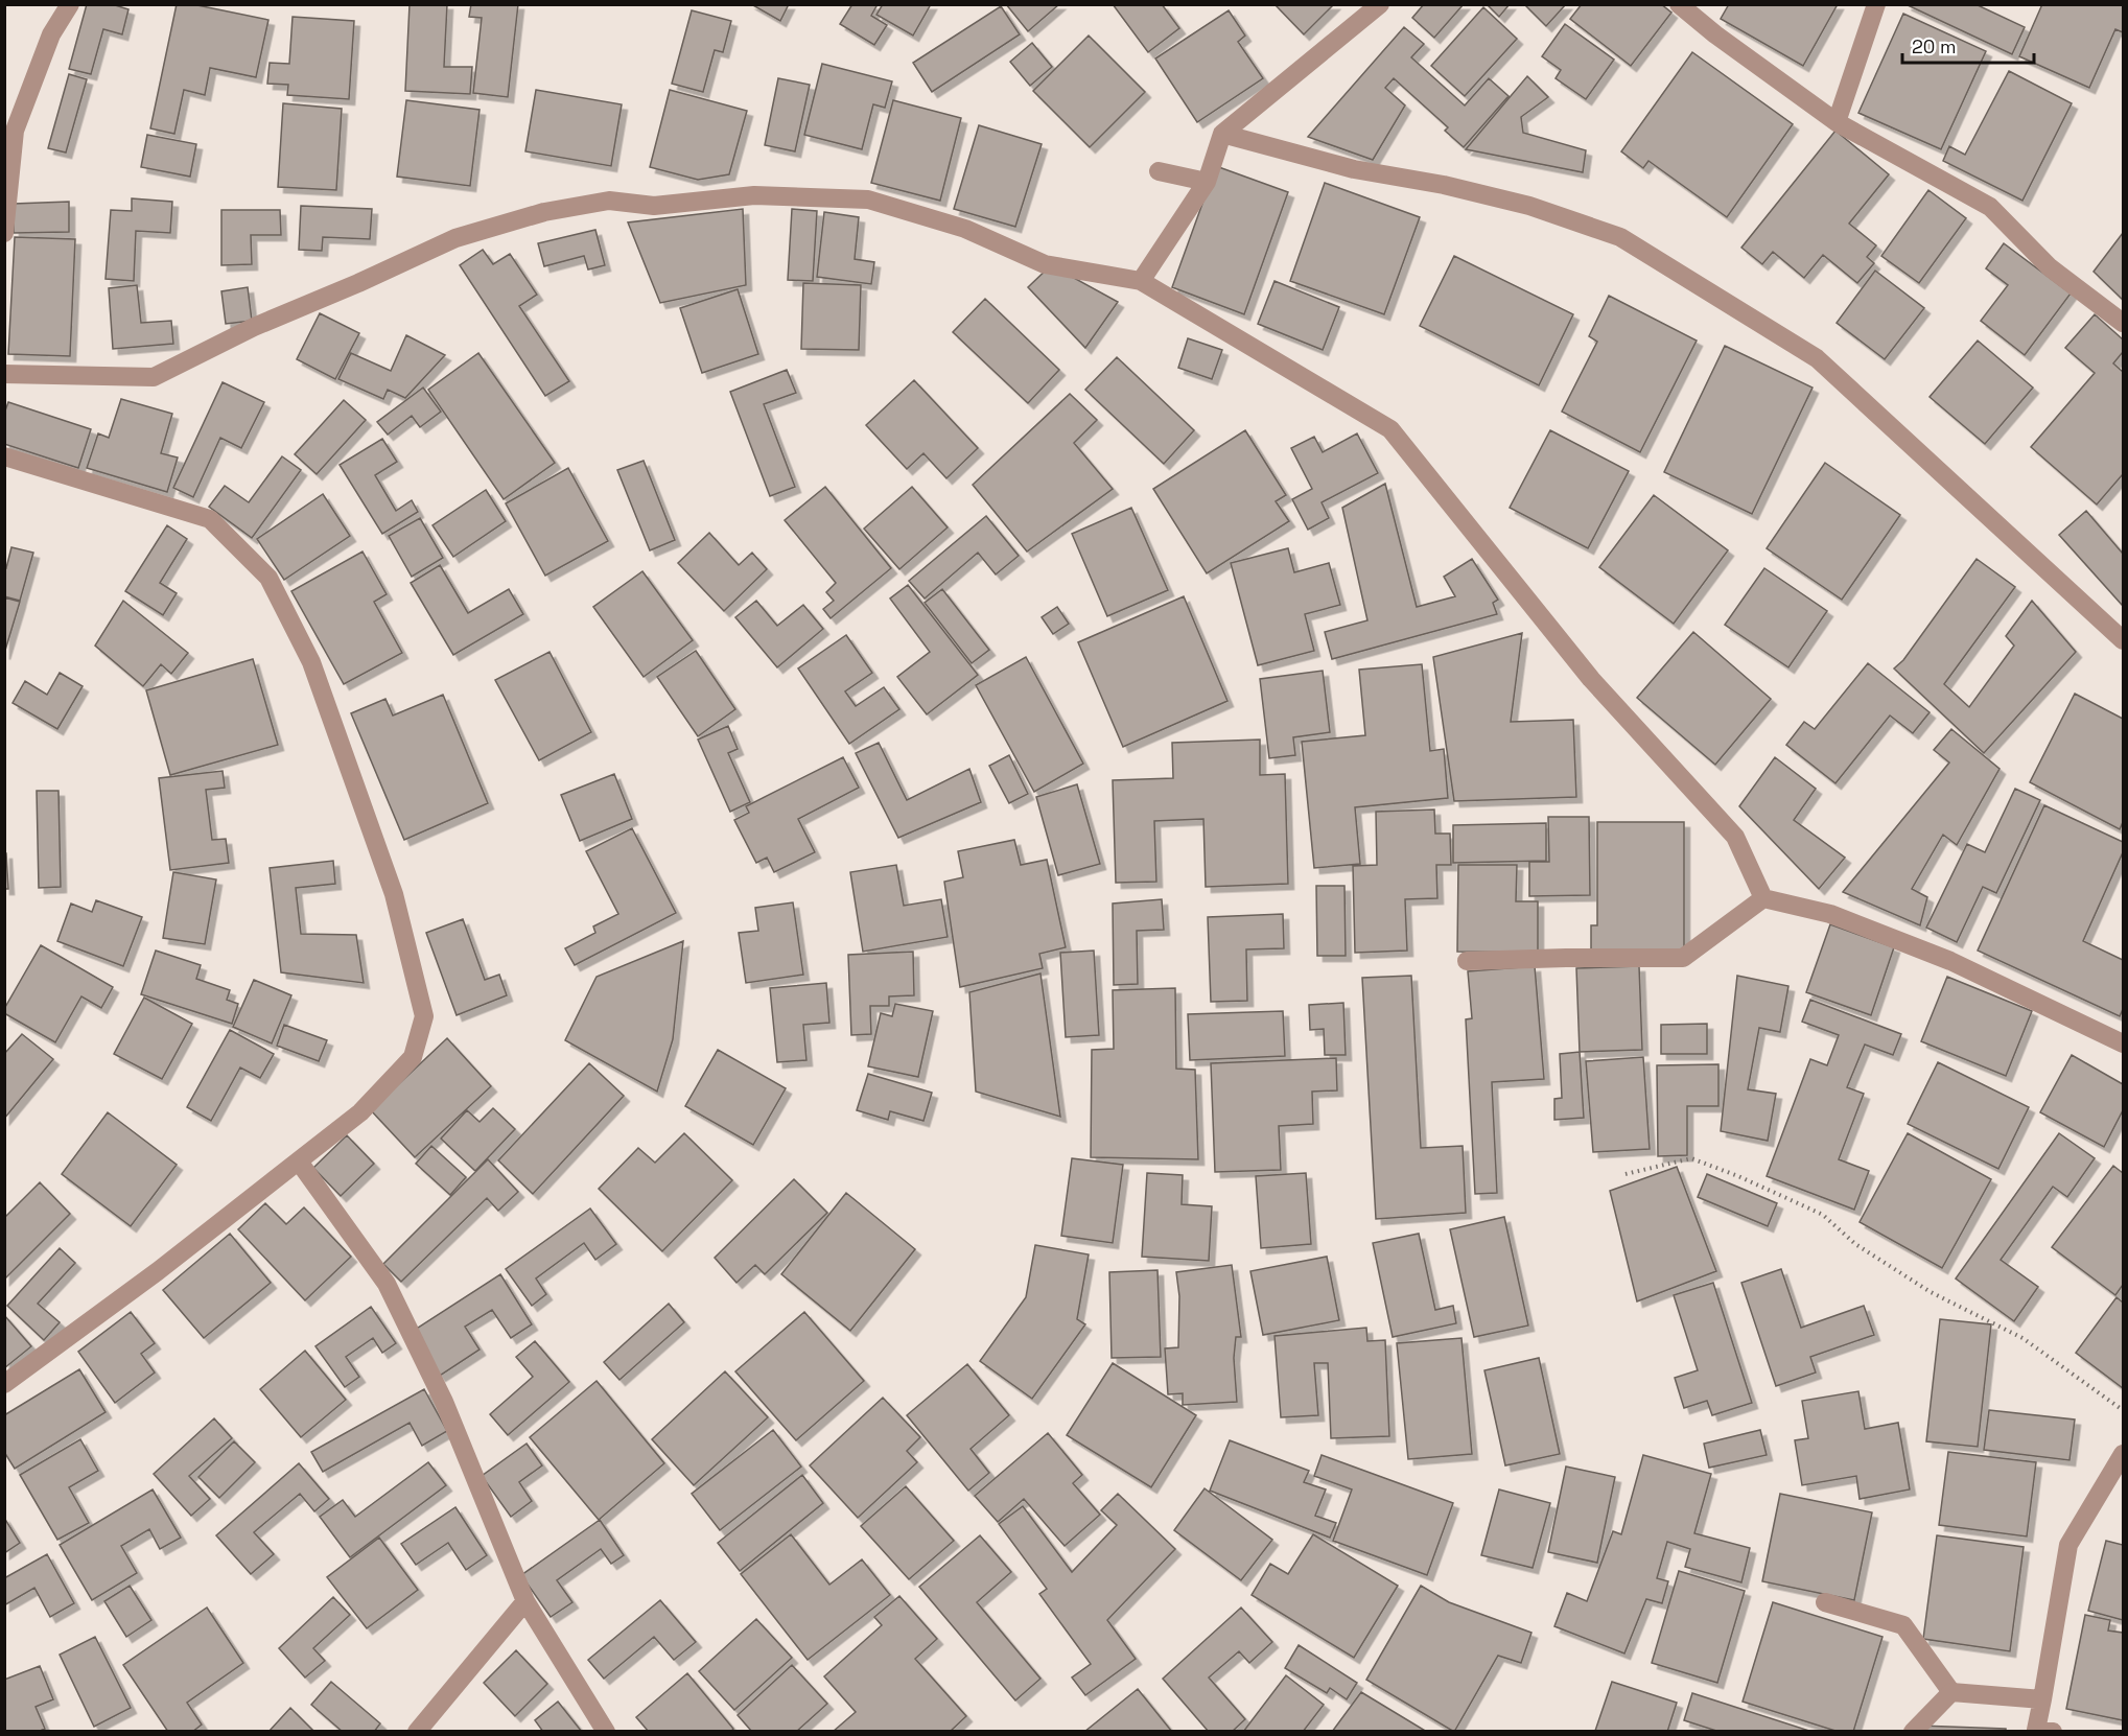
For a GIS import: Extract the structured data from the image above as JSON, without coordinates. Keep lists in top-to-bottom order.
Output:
{
  "scale_bar": "20 m"
}
